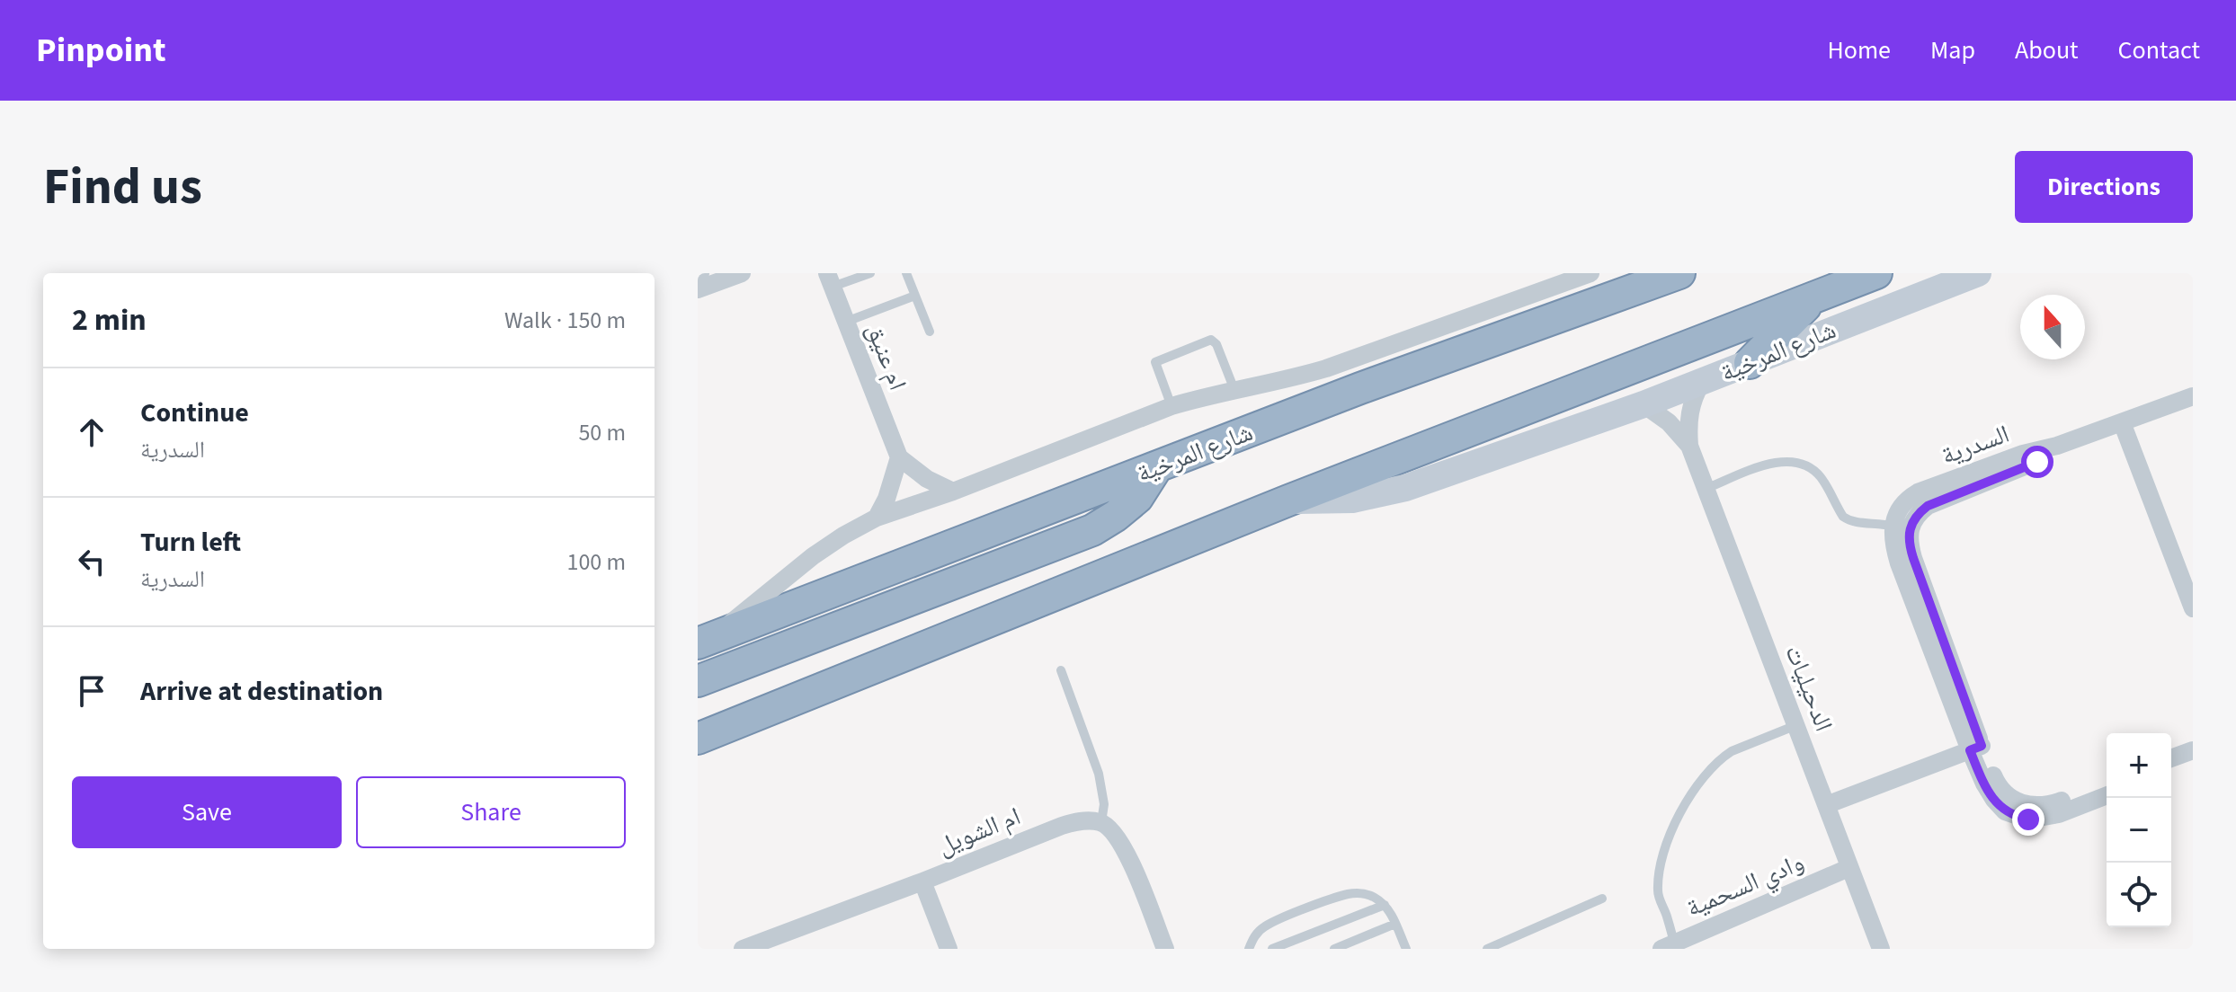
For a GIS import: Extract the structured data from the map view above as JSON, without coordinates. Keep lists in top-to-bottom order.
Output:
{
  "streets": {
    "highway": ["شارع المرخية"],
    "street": [
      "ام عنيق",
      "السدرية",
      "الدحيليات",
      "ام الشويل",
      "وادي السحمية"
    ]
  },
  "crossings": [
    ["شارع المرخية", "الدحيليات"],
    ["الدحيليات", "وادي السحمية"]
  ],
  "north": "top",
  "page": {
    "header": "Pinpoint",
    "nav": [
      "Home",
      "Map",
      "About",
      "Contact"
    ],
    "buttons": [
      "Directions",
      ["Save", "Share"]
    ],
    "title": "Find us",
    "heading": ["2 min", "Walk · 150 m"],
    "list": [
      ["Continue", "السدرية", "50 m"],
      ["Turn left", "السدرية", "100 m"],
      "Arrive at destination"
    ],
    "map_buttons": ["+", "−"]
  }
}
